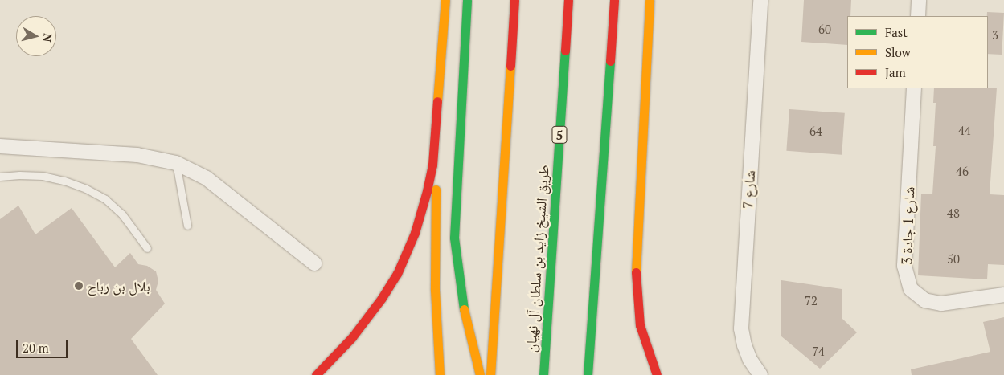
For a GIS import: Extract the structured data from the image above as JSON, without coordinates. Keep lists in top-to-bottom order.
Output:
{
  "streets": {
    "main road": ["5", "طريق الشيخ زايد بن سلطان آل نهيان"],
    "street": ["شارع 7", "شارع 1 جادة 3"]
  },
  "places": ["بلال بن رباح"],
  "house_numbers": [
    "60",
    "3",
    "44",
    "64",
    "46",
    "48",
    "50",
    "72",
    "74"
  ],
  "legend": ["Fast", "Slow", "Jam"],
  "scale_bar": "20 m",
  "north": "right"
}
